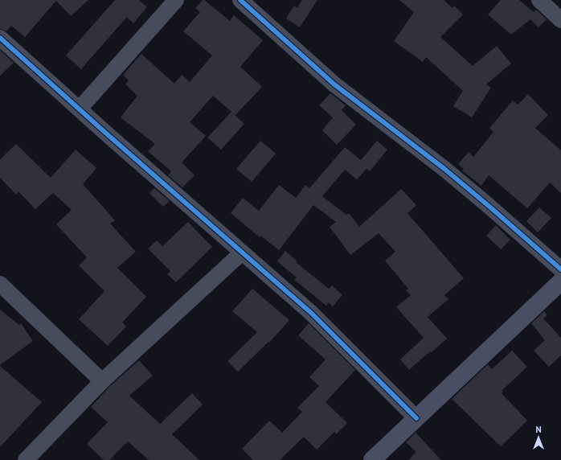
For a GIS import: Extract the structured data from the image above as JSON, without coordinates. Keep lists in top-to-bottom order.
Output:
{
  "north": "top"
}
